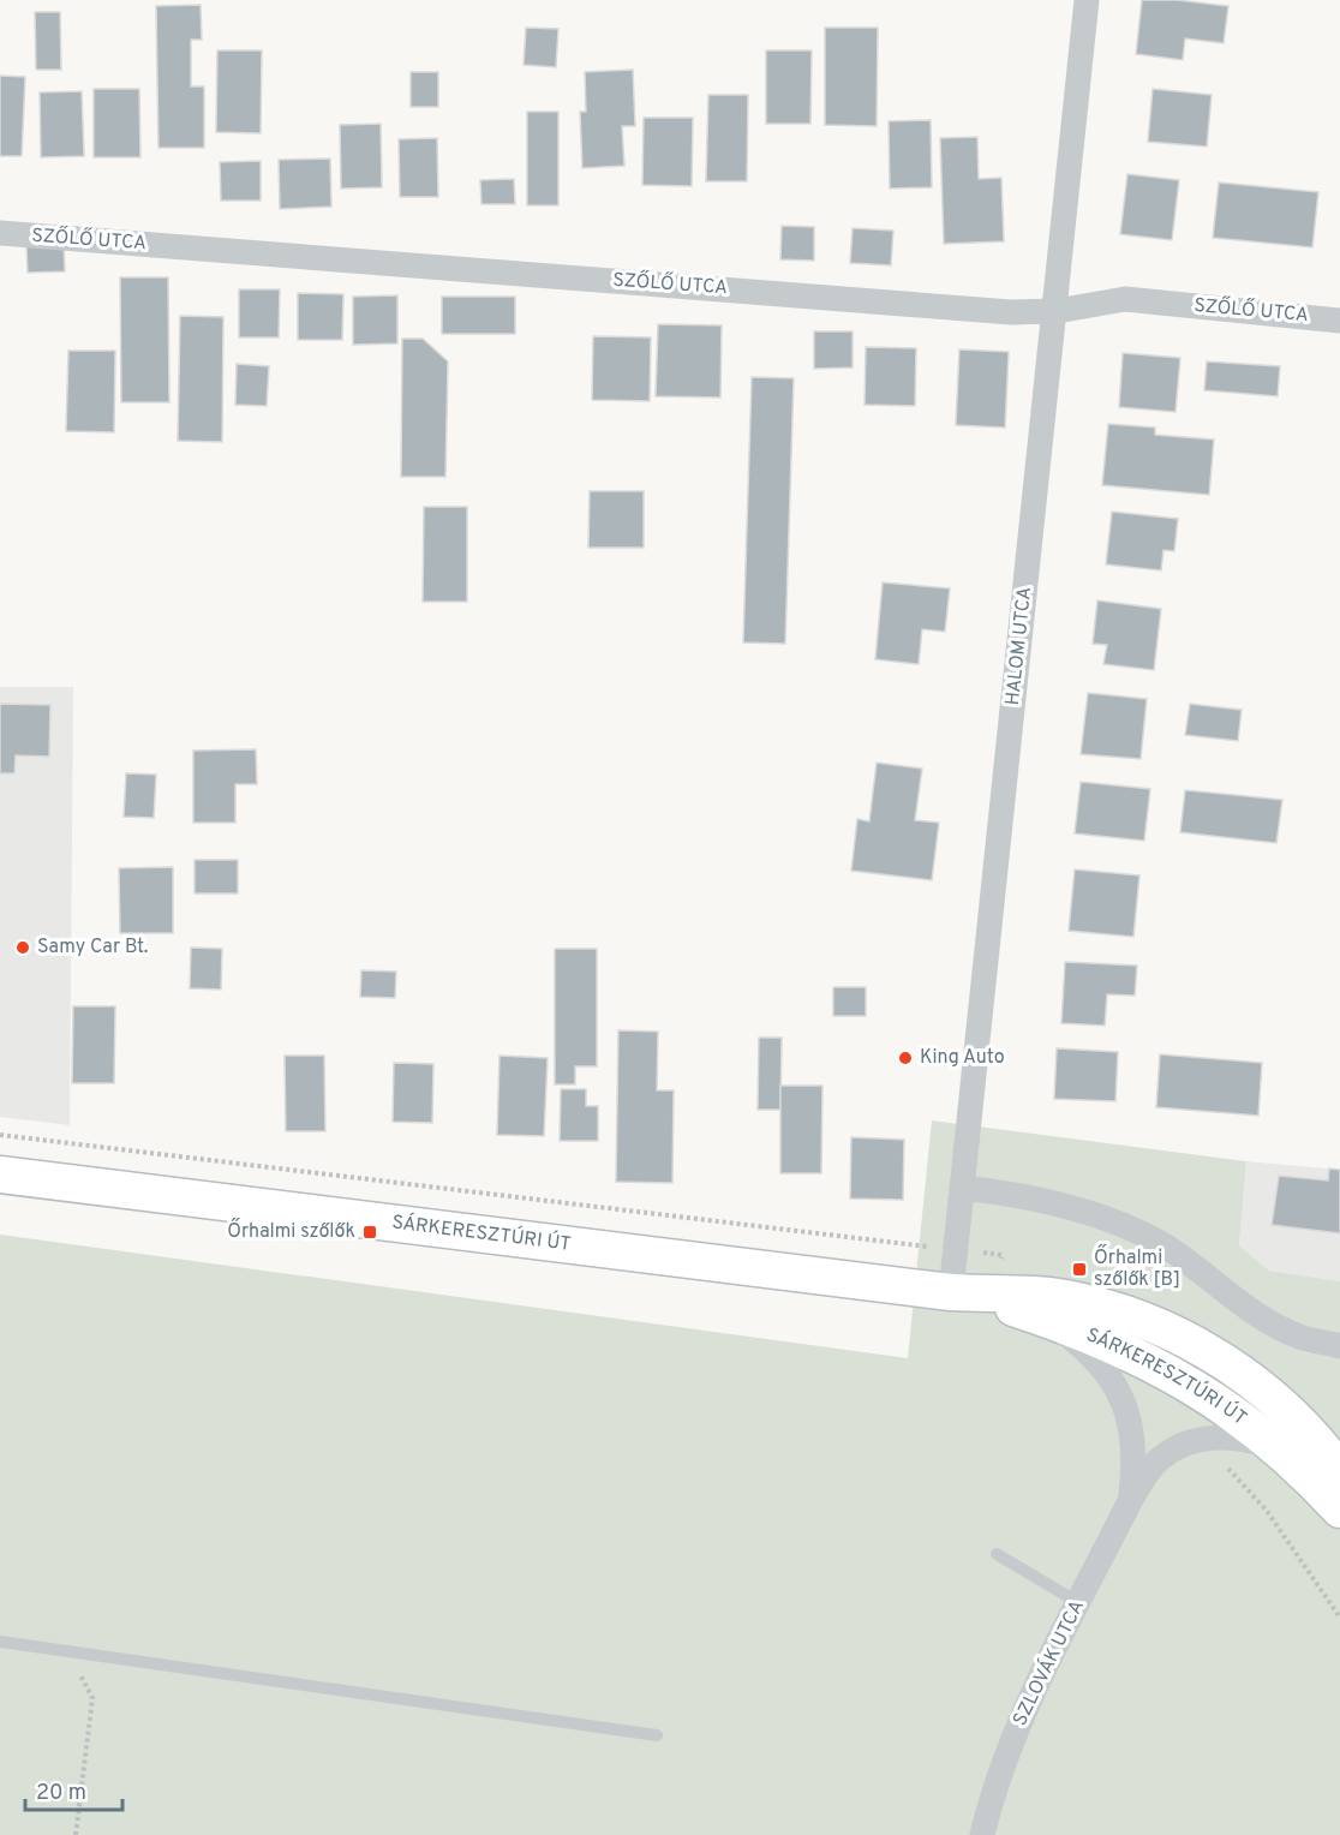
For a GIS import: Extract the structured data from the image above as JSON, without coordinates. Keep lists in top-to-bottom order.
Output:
{
  "streets": {
    "main road": ["SÁRKERESZTÚRI ÚT"],
    "street": ["SZŐLŐ UTCA", "HALOM UTCA", "SZLOVÁK UTCA"]
  },
  "crossings": [
    ["SZŐLŐ UTCA", "HALOM UTCA"],
    ["HALOM UTCA", "SÁRKERESZTÚRI ÚT"],
    ["SÁRKERESZTÚRI ÚT", "SZLOVÁK UTCA"]
  ],
  "places": {
    "other": ["Samy Car Bt.", "King Auto"],
    "transit": ["Őrhalmi szőlők", "Őrhalmi szőlők [B]"]
  },
  "scale_bar": "20 m"
}
